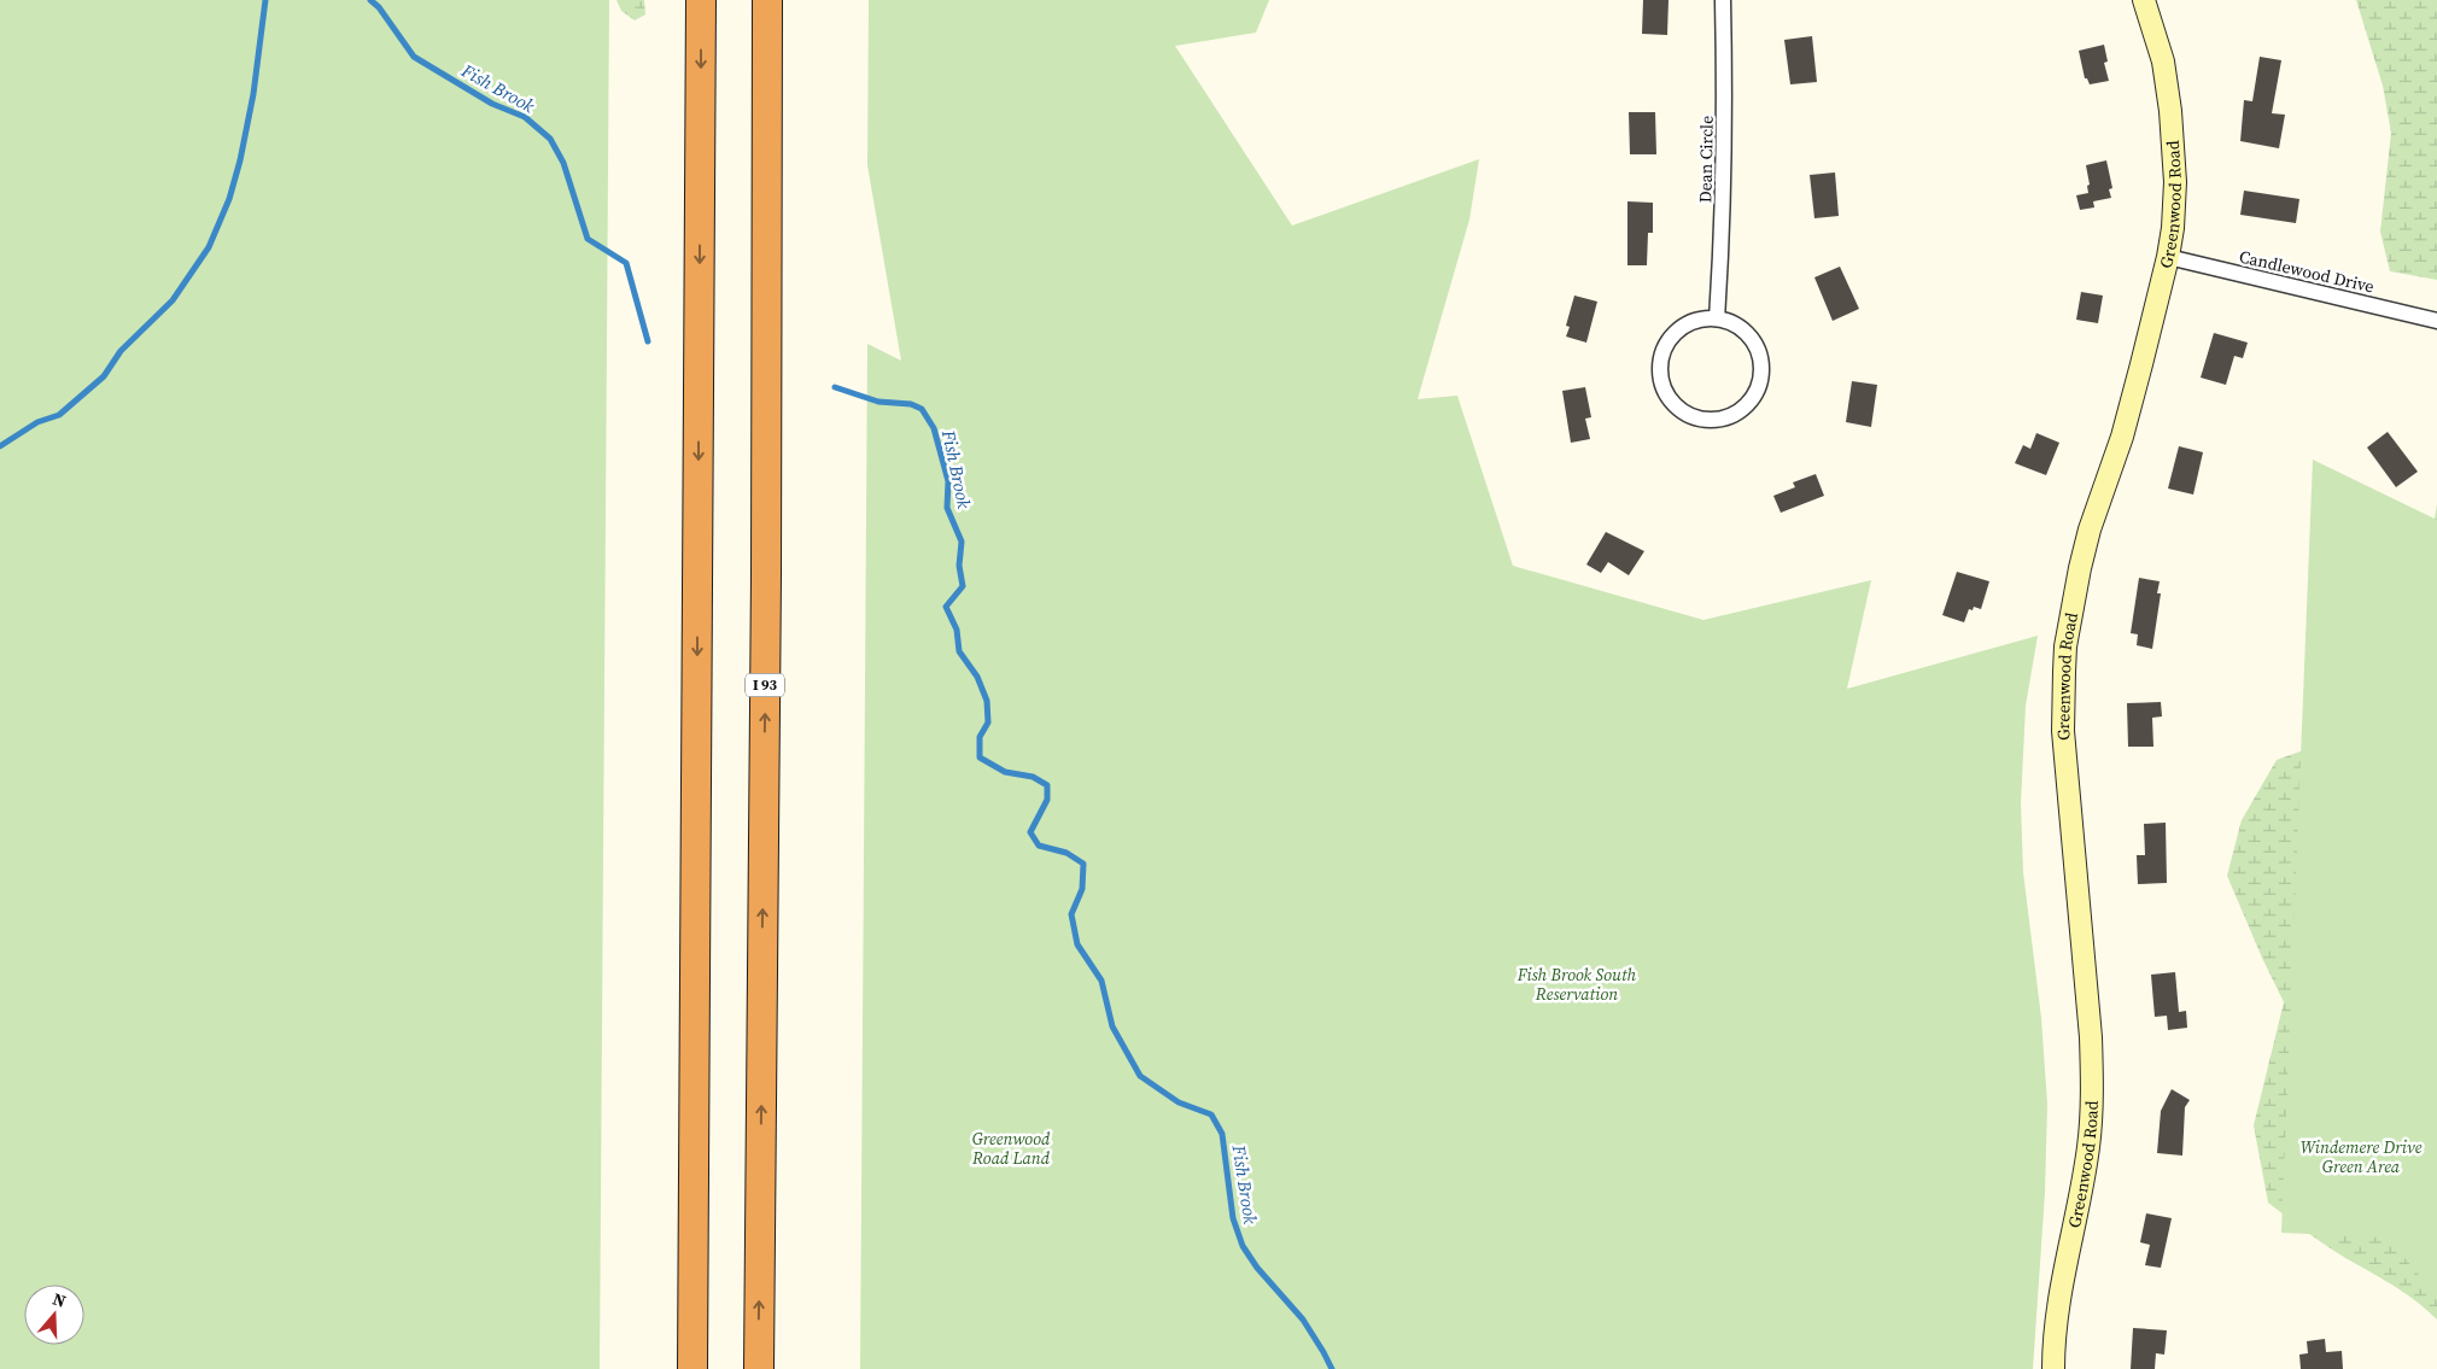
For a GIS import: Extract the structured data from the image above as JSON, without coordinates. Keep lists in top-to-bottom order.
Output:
{
  "streets": {
    "highway": ["I 93"],
    "street": ["Dean Circle", "Greenwood Road", "Candlewood Drive"]
  },
  "crossings": [
    ["Greenwood Road", "Candlewood Drive"]
  ],
  "water": ["Fish Brook"],
  "parks": ["Fish Brook South Reservation", "Greenwood Road Land", "Windemere Drive Green Area"],
  "north": "top"
}
